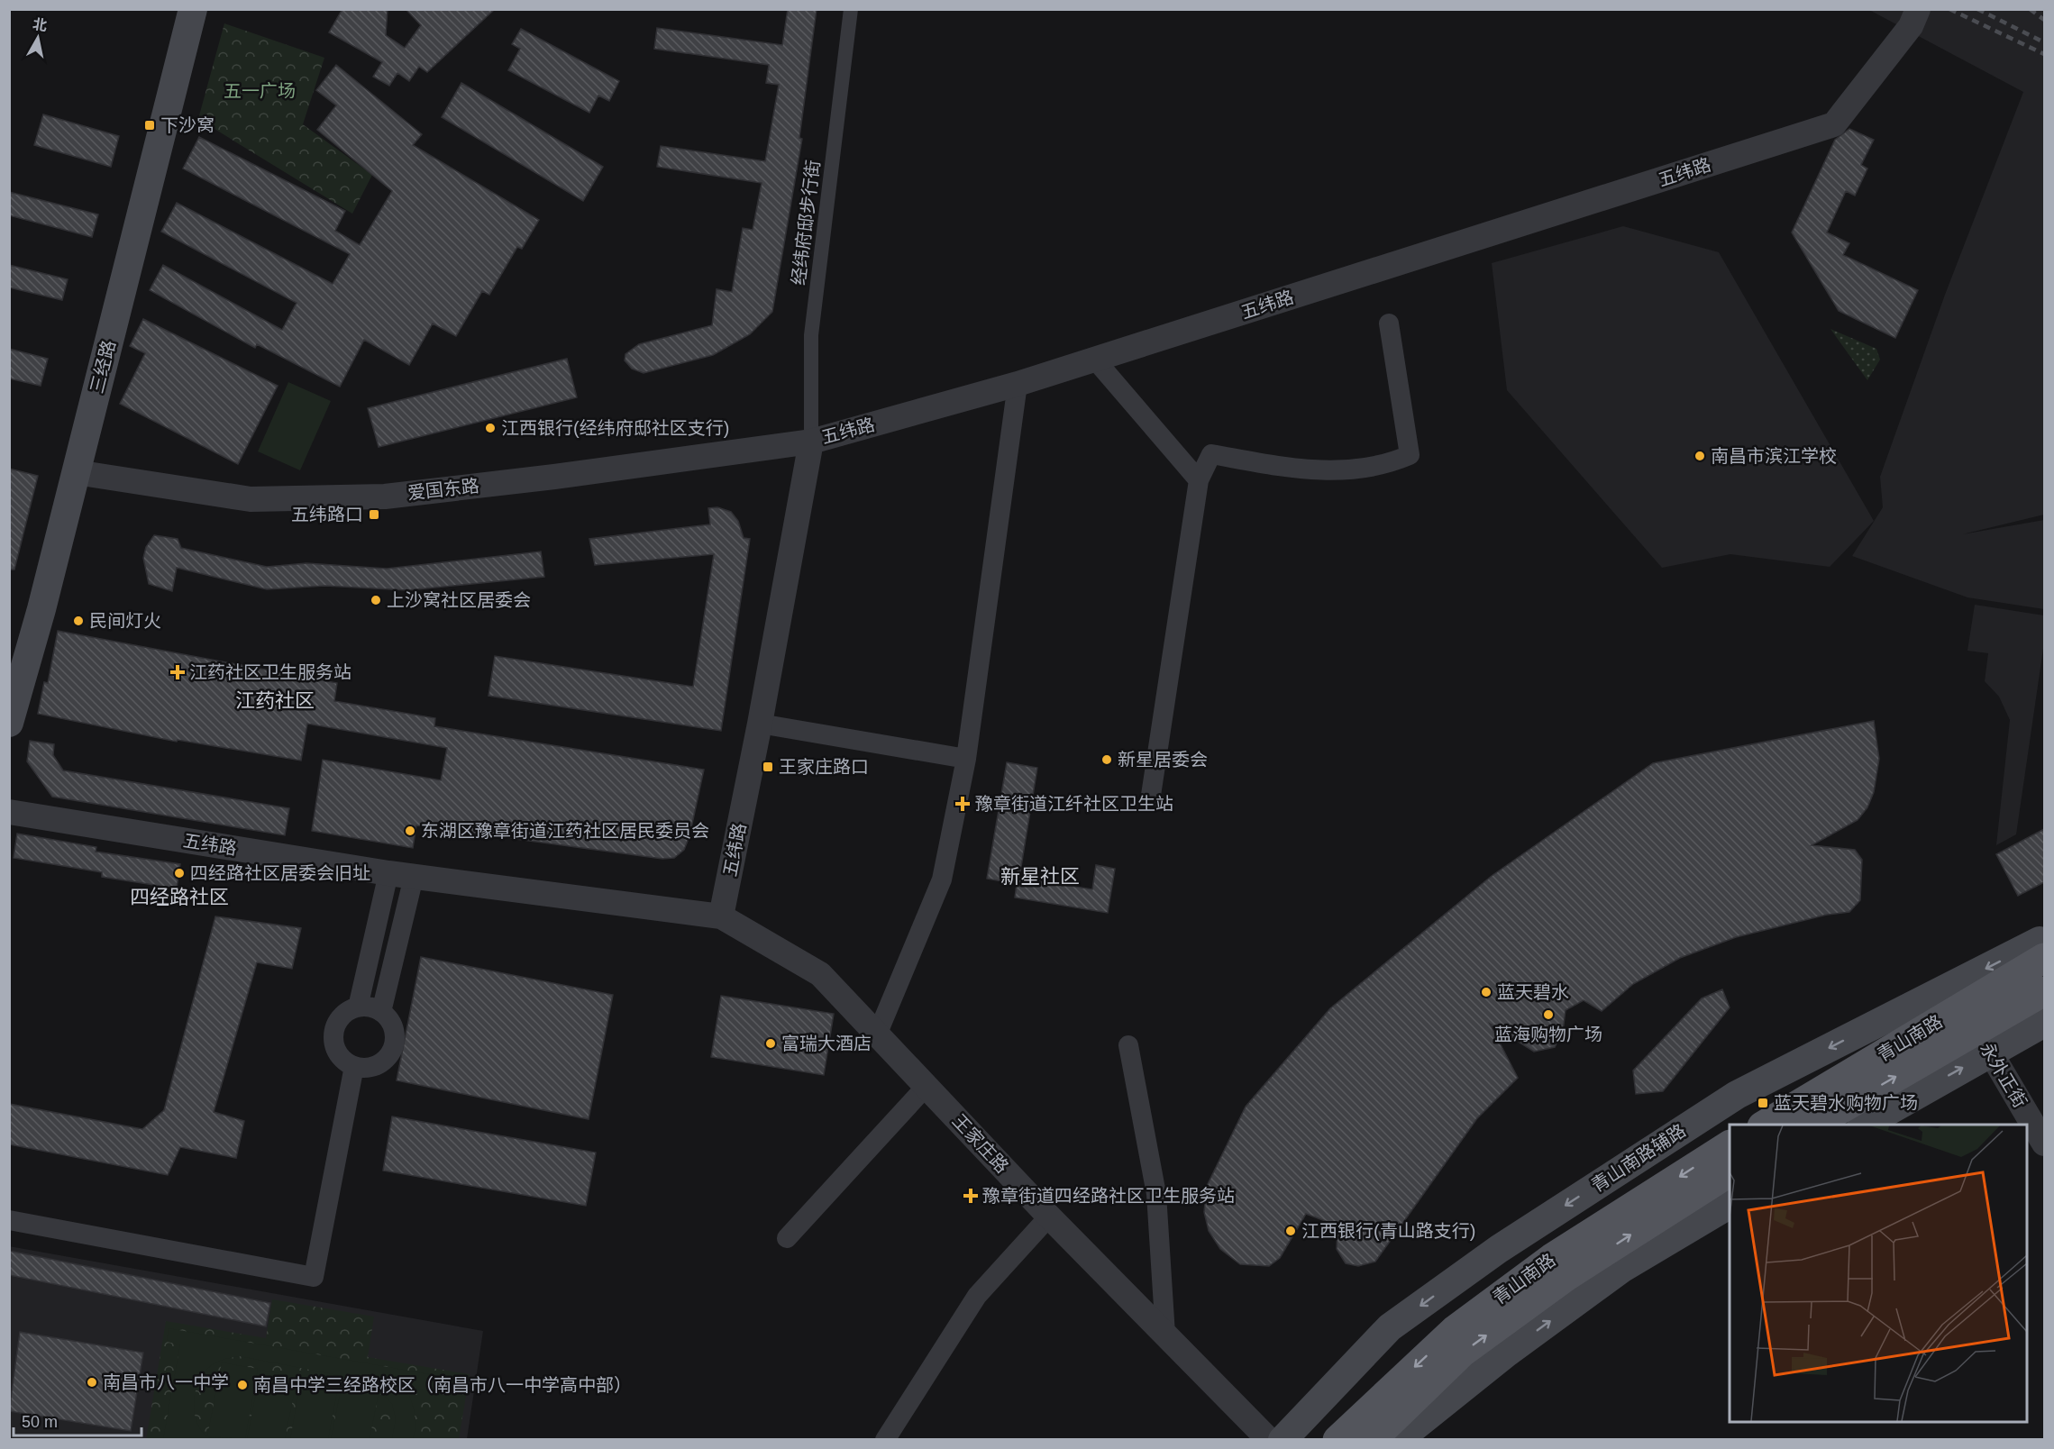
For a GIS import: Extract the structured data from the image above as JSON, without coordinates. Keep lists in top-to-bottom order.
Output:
{
  "streets": {
    "main road": ["三经路", "青山南路", "青山南路辅路"],
    "street": [
      "五纬路",
      "经纬府邸步行街",
      "爱国东路",
      "永外正街",
      "王家庄路"
    ]
  },
  "crossings": [
    ["五纬路", "经纬府邸步行街"],
    ["五纬路", "爱国东路"],
    ["五纬路", "王家庄路"],
    ["经纬府邸步行街", "爱国东路"],
    ["三经路", "爱国东路"],
    ["青山南路", "永外正街"],
    ["青山南路", "青山南路辅路"]
  ],
  "districts": ["江药社区", "新星社区", "四经路社区"],
  "parks": ["五一广场"],
  "places": {
    "transit": [
      "下沙窝",
      "五纬路口",
      "王家庄路口",
      "蓝天碧水购物广场"
    ],
    "other": [
      "江西银行(经纬府邸社区支行)",
      "南昌市滨江学校",
      "上沙窝社区居委会",
      "民间灯火",
      "新星居委会",
      "东湖区豫章街道江药社区居民委员会",
      "四经路社区居委会旧址",
      "蓝天碧水",
      "蓝海购物广场",
      "富瑞大酒店",
      "江西银行(青山路支行)",
      "南昌市八一中学",
      "南昌中学三经路校区（南昌市八一中学高中部）"
    ],
    "health": ["江药社区卫生服务站", "豫章街道江纤社区卫生站", "豫章街道四经路社区卫生服务站"]
  },
  "scale_bar": "50 m",
  "north": "top"
}
